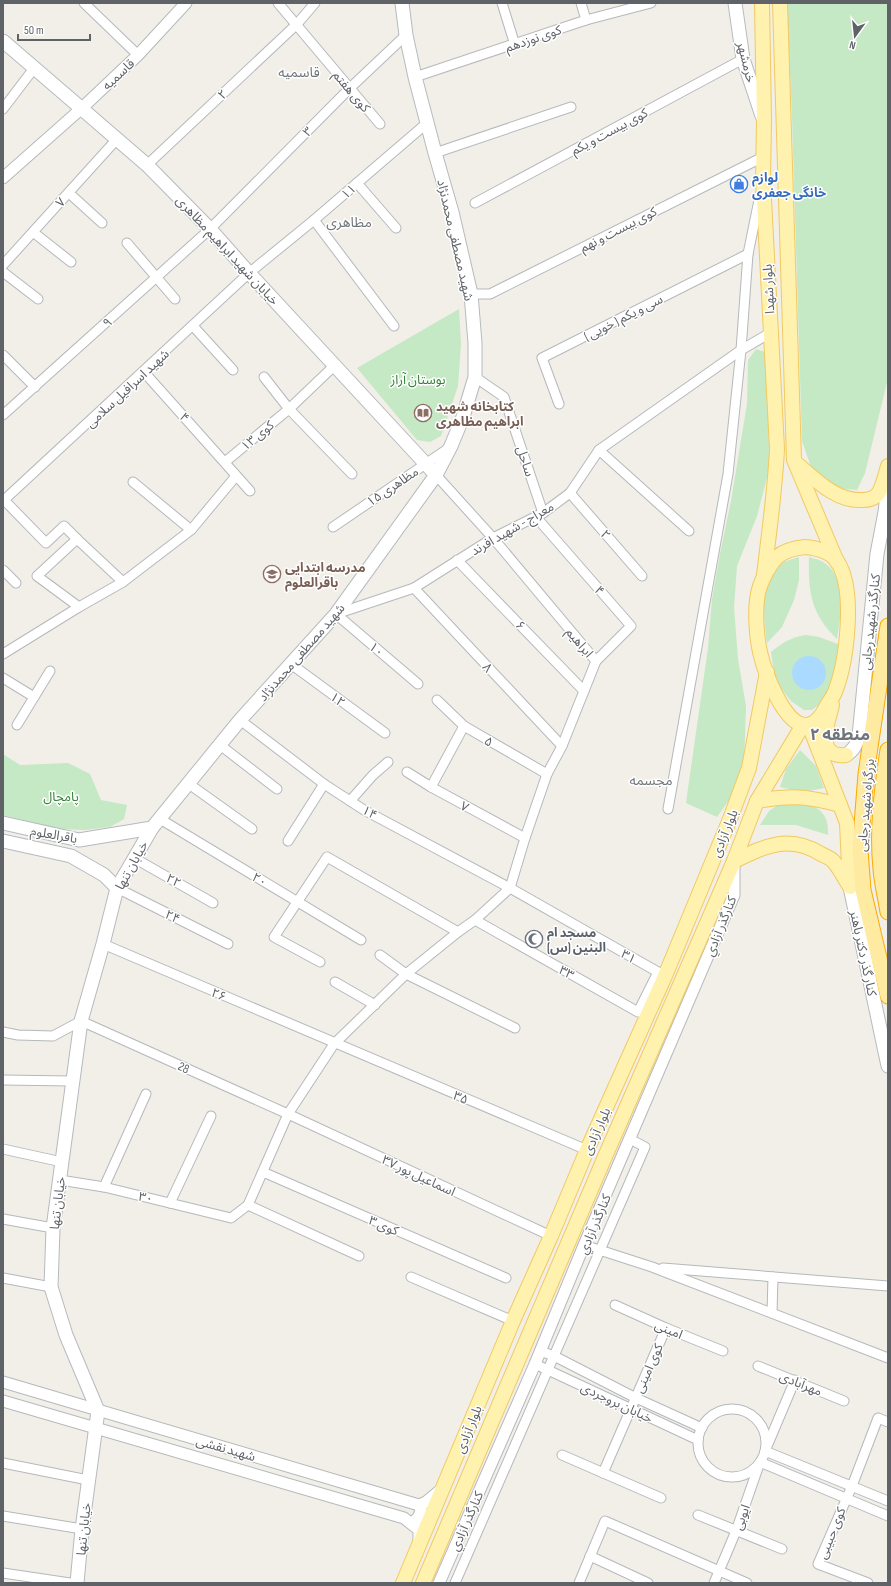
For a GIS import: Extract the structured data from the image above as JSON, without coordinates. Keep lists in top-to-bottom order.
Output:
{
  "streets": {
    "highway": ["بزرگراه شهید رجایی"],
    "main road": [
      "خرمشهر",
      "شهید مصطفی محمدنژاد",
      "خیابان شهید ابراهیم مظاهری",
      "بلوار شهدا",
      "کنارگذر شهید رجایی",
      "بلوار آزادی",
      "باقرالعلوم",
      "خیابان تنها",
      "کنار گذر دکتر باهنر"
    ],
    "street": [
      "کوی نوزدهم",
      "قاسمیه",
      "کوی هفتم",
      "۲",
      "۳",
      "کوی بیست و یکم",
      "۱۱",
      "۷",
      "کوی بیست و نهم",
      "سی و یکم ( خویی )",
      "۹",
      "شهید اسرافیل سلامی",
      "۴",
      "کوی ۱۳",
      "ساحل",
      "۱۵ مظاهری",
      "معراج - شهید افرند",
      "۶",
      "ابراهیم",
      "۱۰",
      "۸",
      "۱۲",
      "۵",
      "۱۴",
      "۲۰",
      "۲۲",
      "۲۴",
      "کنارگذر آزادي",
      "۳۱",
      "۳۳",
      "۲۶",
      "28",
      "۳۵",
      "اسماعیل پور ۳۷",
      "۳۰",
      "کوی ۳",
      "امینی",
      "کوی امینی",
      "مهرآبادی",
      "خیابان بروجردی",
      "شهید نقشی",
      "ایوبی",
      "کوی حبیبی"
    ]
  },
  "crossings": [
    ["کوی نوزدهم", "شهید مصطفی محمدنژاد"],
    ["خرمشهر", "کوی بیست و یکم"],
    ["خرمشهر", "بلوار شهدا"],
    ["قاسمیه", "خیابان شهید ابراهیم مظاهری"],
    ["کوی هفتم", "۲"],
    ["کوی هفتم", "۳"],
    ["۲", "خیابان شهید ابراهیم مظاهری"],
    ["۲", "معراج - شهید افرند"],
    ["۳", "شهید مصطفی محمدنژاد"],
    ["۳", "خیابان شهید ابراهیم مظاهری"],
    ["۳", "۹"],
    ["۱۱", "شهید مصطفی محمدنژاد"],
    ["۱۱", "خیابان شهید ابراهیم مظاهری"],
    ["۱۱", "شهید اسرافیل سلامی"],
    ["۷", "خیابان شهید ابراهیم مظاهری"],
    ["۷", "ابراهیم"],
    ["کوی بیست و نهم", "شهید مصطفی محمدنژاد"],
    ["کوی بیست و نهم", "بلوار شهدا"],
    ["شهید مصطفی محمدنژاد", "خیابان شهید ابراهیم مظاهری"],
    ["شهید مصطفی محمدنژاد", "ساحل"],
    ["شهید مصطفی محمدنژاد", "۱۵ مظاهری"],
    ["شهید مصطفی محمدنژاد", "معراج - شهید افرند"],
    ["شهید مصطفی محمدنژاد", "ابراهیم"],
    ["شهید مصطفی محمدنژاد", "۱۰"],
    ["شهید مصطفی محمدنژاد", "۱۲"],
    ["شهید مصطفی محمدنژاد", "۱۴"],
    ["شهید مصطفی محمدنژاد", "باقرالعلوم"],
    ["شهید مصطفی محمدنژاد", "خیابان تنها"],
    ["شهید مصطفی محمدنژاد", "۲۰"],
    ["خیابان شهید ابراهیم مظاهری", "۹"],
    ["خیابان شهید ابراهیم مظاهری", "شهید اسرافیل سلامی"],
    ["خیابان شهید ابراهیم مظاهری", "کوی ۱۳"],
    ["خیابان شهید ابراهیم مظاهری", "۱۵ مظاهری"],
    ["خیابان شهید ابراهیم مظاهری", "ابراهیم"],
    ["بلوار شهدا", "معراج - شهید افرند"],
    ["بلوار شهدا", "بلوار آزادی"],
    ["شهید اسرافیل سلامی", "۴"],
    ["۴", "کوی ۱۳"],
    ["۴", "ساحل"],
    ["۴", "معراج - شهید افرند"],
    ["۴", "ابراهیم"],
    ["ساحل", "معراج - شهید افرند"],
    ["معراج - شهید افرند", "۶"],
    ["معراج - شهید افرند", "ابراهیم"],
    ["معراج - شهید افرند", "۱۰"],
    ["معراج - شهید افرند", "۸"],
    ["۶", "ابراهیم"],
    ["ابراهیم", "۸"],
    ["ابراهیم", "۵"],
    ["ابراهیم", "۱۴"],
    ["ابراهیم", "۳۱"],
    ["بزرگراه شهید رجایی", "کنار گذر دکتر باهنر"],
    ["۱۴", "۳۱"],
    ["بلوار آزادی", "کنارگذر آزادي"],
    ["بلوار آزادی", "۳۱"],
    ["بلوار آزادی", "۳۳"],
    ["بلوار آزادی", "۳۵"],
    ["بلوار آزادی", "اسماعیل پور ۳۷"],
    ["باقرالعلوم", "خیابان تنها"],
    ["باقرالعلوم", "۲۰"],
    ["باقرالعلوم", "۲۴"],
    ["خیابان تنها", "۲۰"],
    ["خیابان تنها", "۲۲"],
    ["خیابان تنها", "۲۴"],
    ["خیابان تنها", "۲۶"],
    ["خیابان تنها", "28"],
    ["خیابان تنها", "۳۰"],
    ["خیابان تنها", "شهید نقشی"],
    ["کنارگذر آزادي", "خیابان بروجردی"],
    ["۳۱", "۳۳"],
    ["۲۶", "۳۵"],
    ["28", "اسماعیل پور ۳۷"],
    ["امینی", "کوی امینی"],
    ["کوی امینی", "خیابان بروجردی"],
    ["خیابان بروجردی", "ایوبی"]
  ],
  "districts": [
    "قاسمیه",
    "مظاهری",
    "منطقه ۲",
    "مجسمه"
  ],
  "parks": ["بوستان آراز", "پامچال"],
  "places": {
    "shop": ["لوازم خانگی جعفری"],
    "library": ["کتابخانه شهید ابراهیم مظاهری"],
    "school or university": ["مدرسه ابتدایی باقرالعلوم"],
    "mosque": ["مسجد ام البنین (س)"]
  },
  "scale_bar": "50 m",
  "north": "bottom"
}
